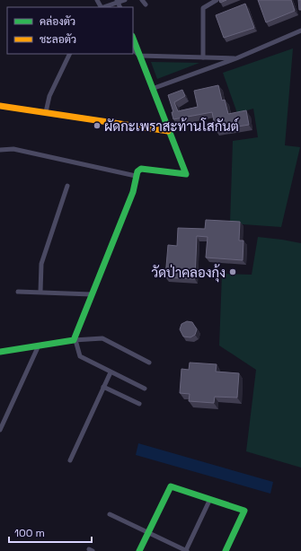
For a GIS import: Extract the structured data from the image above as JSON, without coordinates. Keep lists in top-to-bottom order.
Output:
{
  "places": ["ผัดกะเพราสะท้านโสกันต์", "วัดป่าคลองกุ้ง"],
  "legend": ["คล่องตัว", "ชะลอตัว"],
  "scale_bar": "100 m"
}
